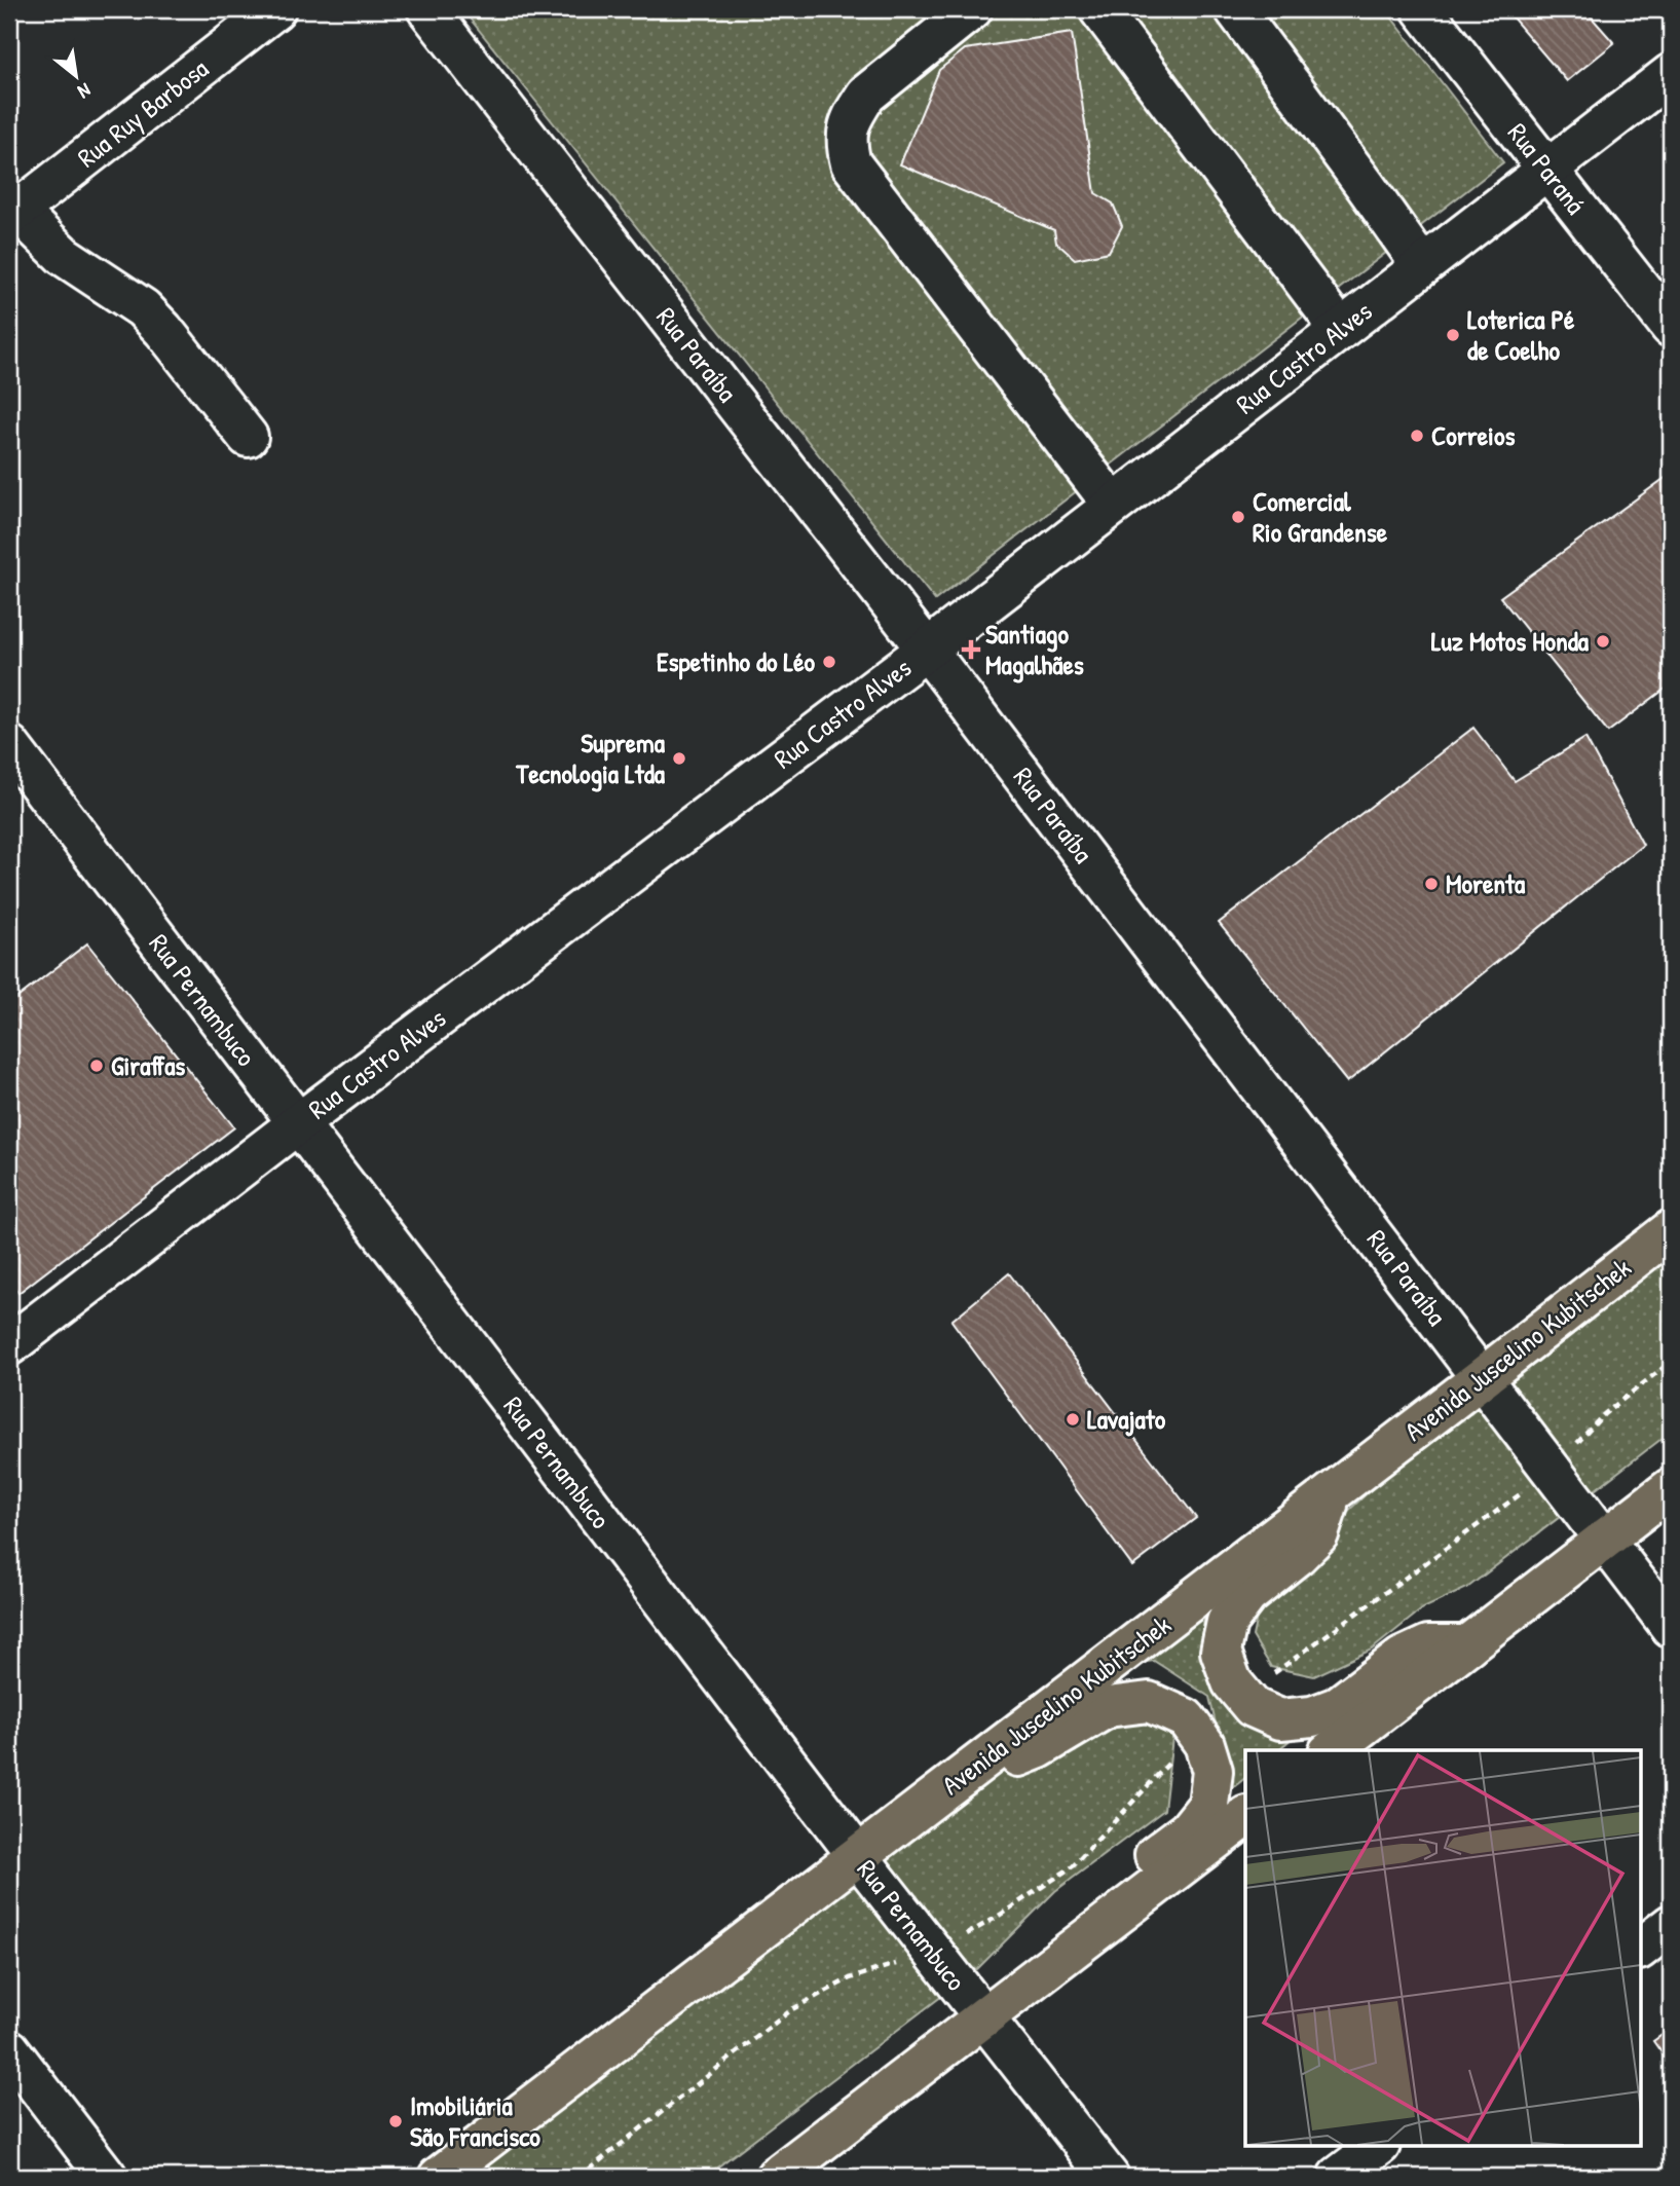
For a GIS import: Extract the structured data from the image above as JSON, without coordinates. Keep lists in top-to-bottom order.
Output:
{
  "streets": {
    "main road": ["Avenida Juscelino Kubitschek"],
    "street": [
      "Rua Ruy Barbosa",
      "Rua Paraná",
      "Rua Paraíba",
      "Rua Castro Alves",
      "Rua Pernambuco"
    ]
  },
  "crossings": [
    ["Rua Paraná", "Rua Castro Alves"],
    ["Rua Paraíba", "Rua Castro Alves"],
    ["Rua Paraíba", "Avenida Juscelino Kubitschek"],
    ["Rua Castro Alves", "Rua Pernambuco"],
    ["Rua Pernambuco", "Avenida Juscelino Kubitschek"]
  ],
  "places": {
    "other": [
      "Loterica Pé de Coelho",
      "Correios",
      "Comercial Rio Grandense",
      "Luz Motos Honda",
      "Espetinho do Léo",
      "Suprema Tecnologia Ltda",
      "Morenta",
      "Giraffas",
      "Lavajato",
      "Imobiliária São Francisco"
    ],
    "health": ["Santiago Magalhães"]
  },
  "north": "bottom right"
}
